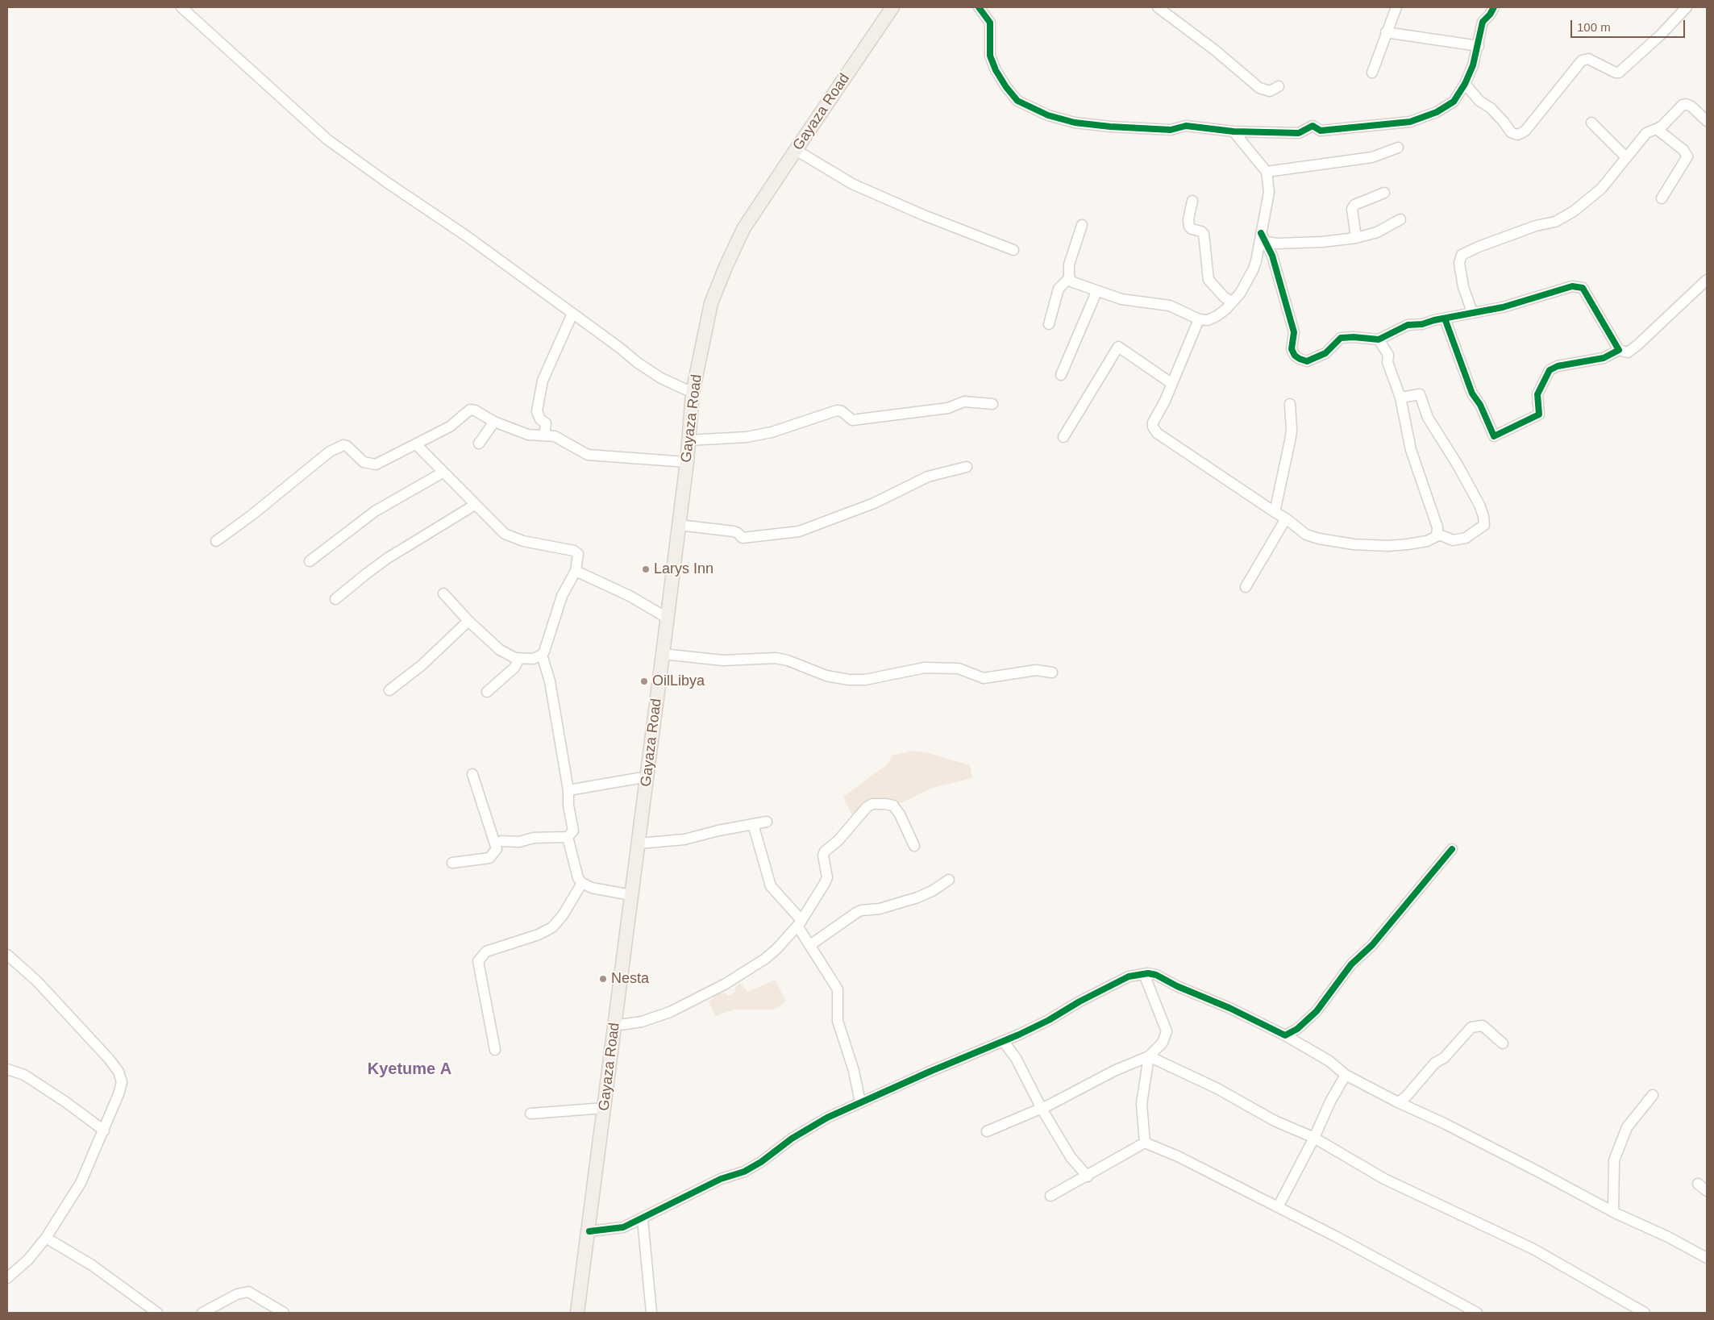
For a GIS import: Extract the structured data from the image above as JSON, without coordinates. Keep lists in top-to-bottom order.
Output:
{
  "streets": {
    "main road": ["Gayaza Road"]
  },
  "districts": ["Kyetume A"],
  "places": ["Larys Inn", "OilLibya", "Nesta"],
  "scale_bar": "100 m"
}
